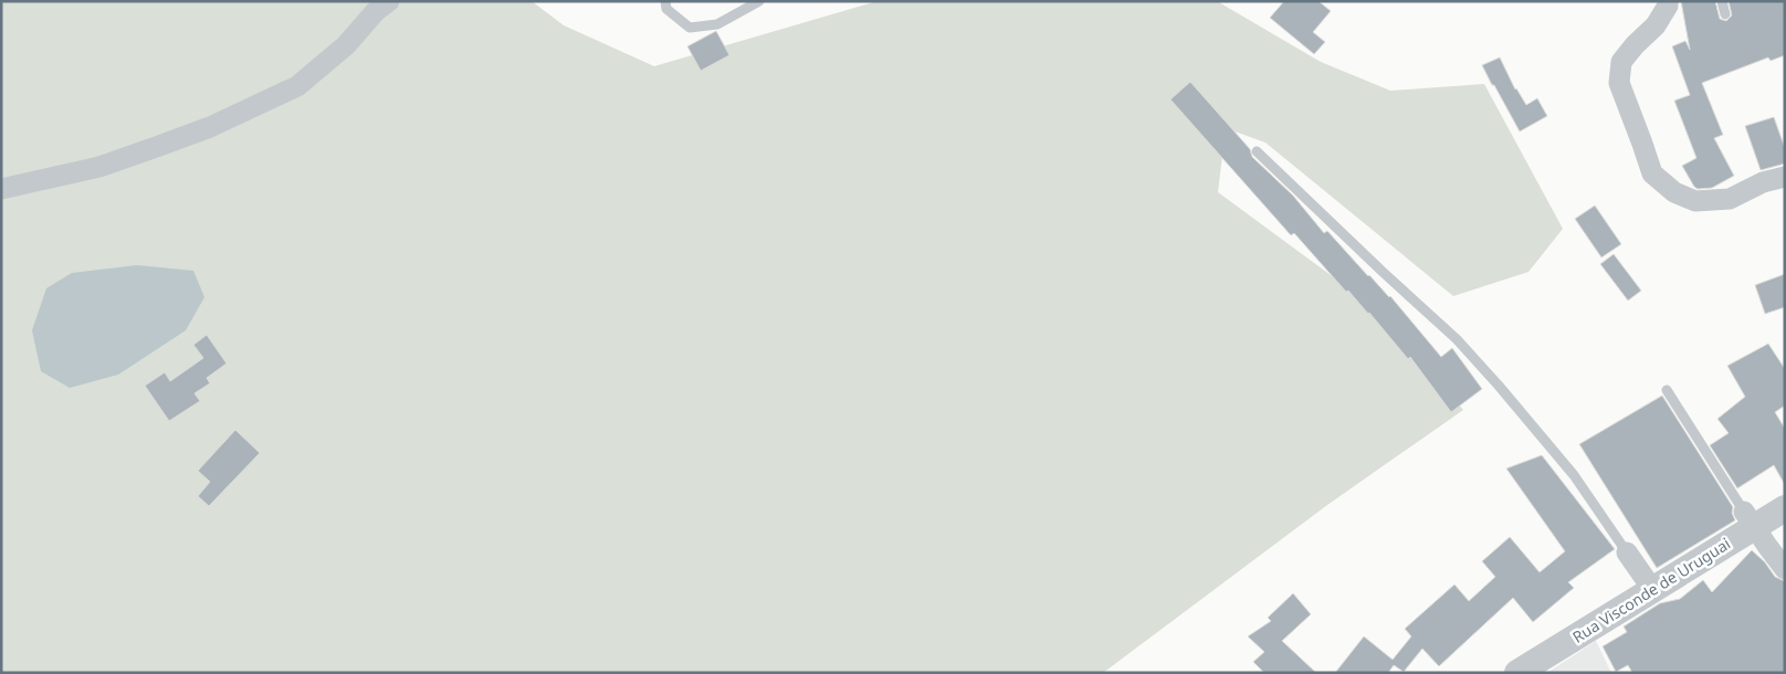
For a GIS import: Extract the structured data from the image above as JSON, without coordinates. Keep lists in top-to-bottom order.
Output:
{
  "streets": {
    "street": ["Rua Visconde de Uruguai"]
  }
}
